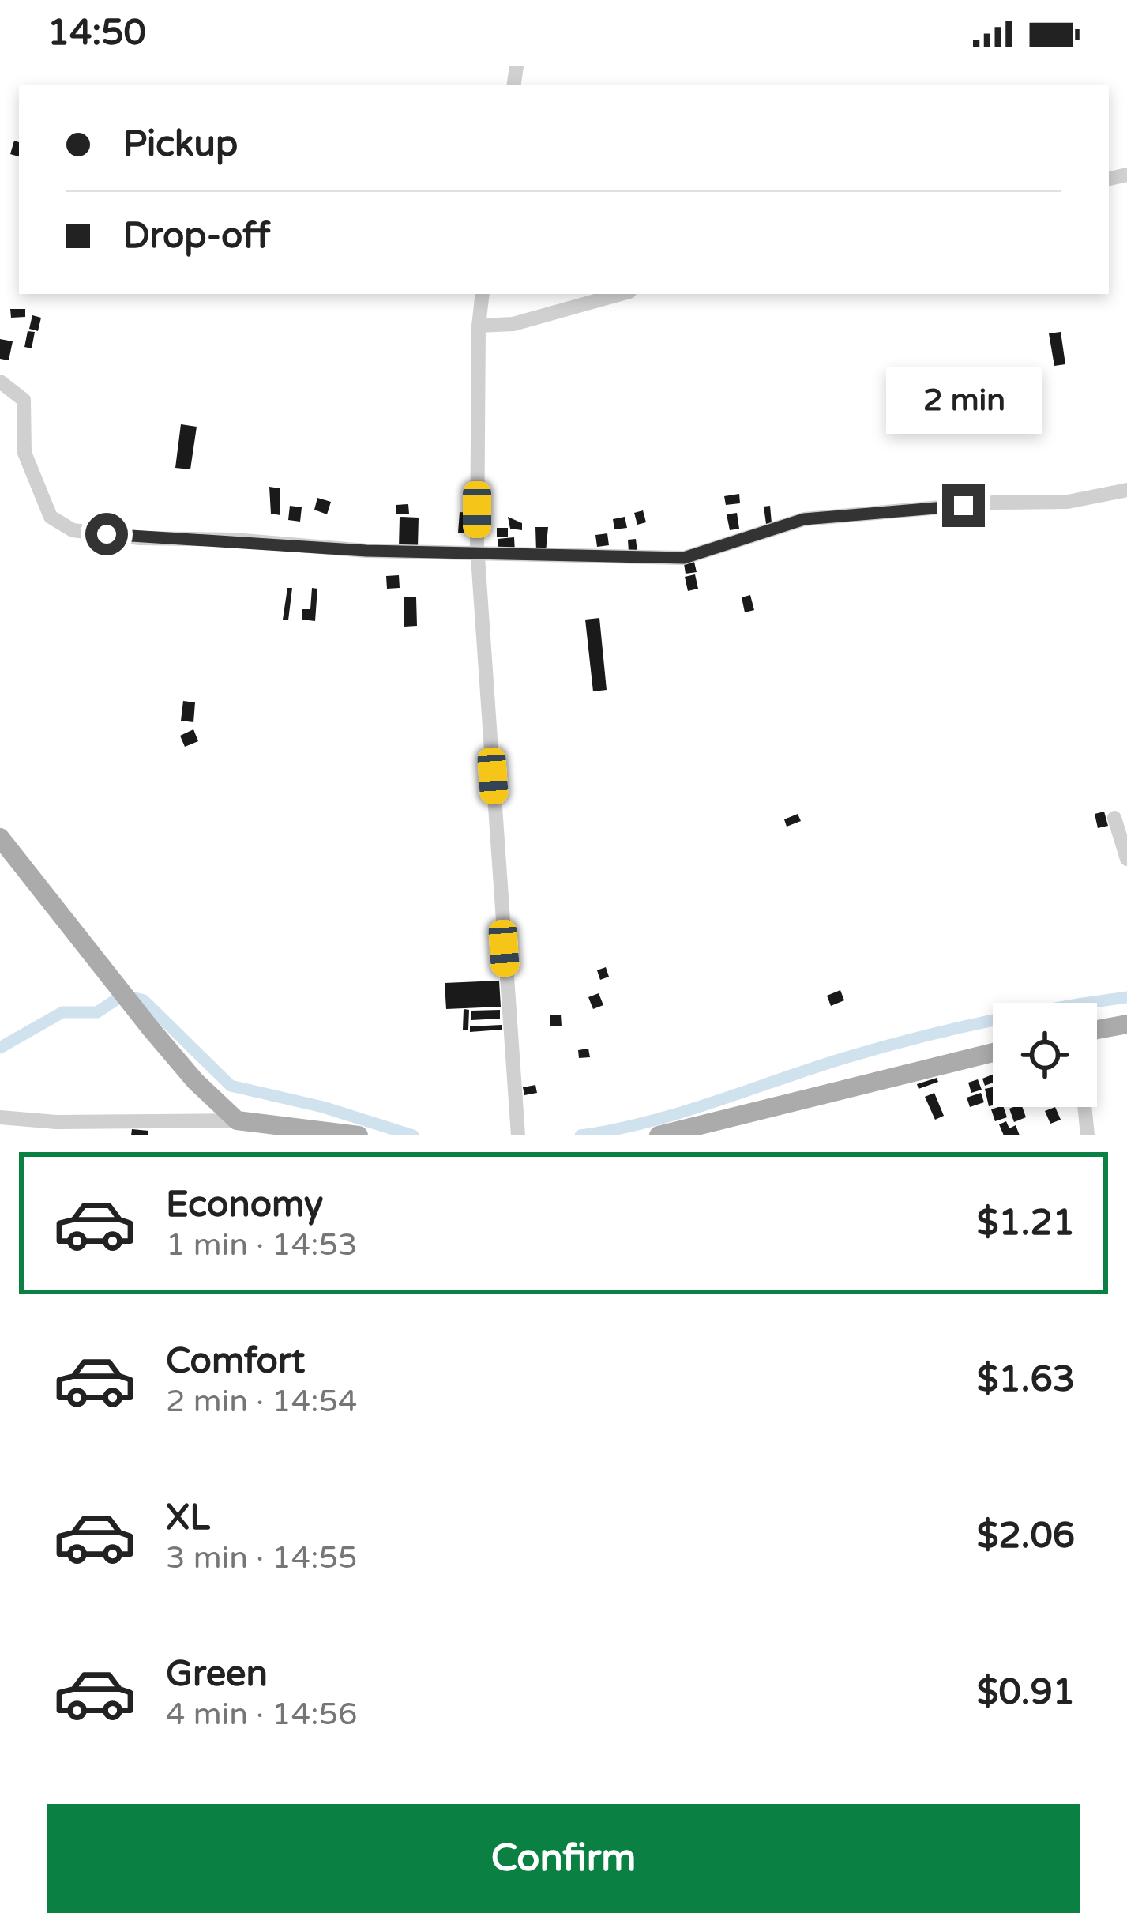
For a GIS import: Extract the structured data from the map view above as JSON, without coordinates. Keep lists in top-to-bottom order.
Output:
{
  "page": {
    "status": "14:50",
    "banner": ["Pickup", "Drop-off"],
    "bubble": "2 min",
    "list": [
      {
        "name": "Economy",
        "note": "1 min · 14:53",
        "value": "$1.21"
      },
      {
        "name": "Comfort",
        "note": "2 min · 14:54",
        "value": "$1.63"
      },
      {
        "name": "XL",
        "note": "3 min · 14:55",
        "value": "$2.06"
      },
      {
        "name": "Green",
        "note": "4 min · 14:56",
        "value": "$0.91"
      }
    ],
    "buttons": "Confirm"
  }
}
